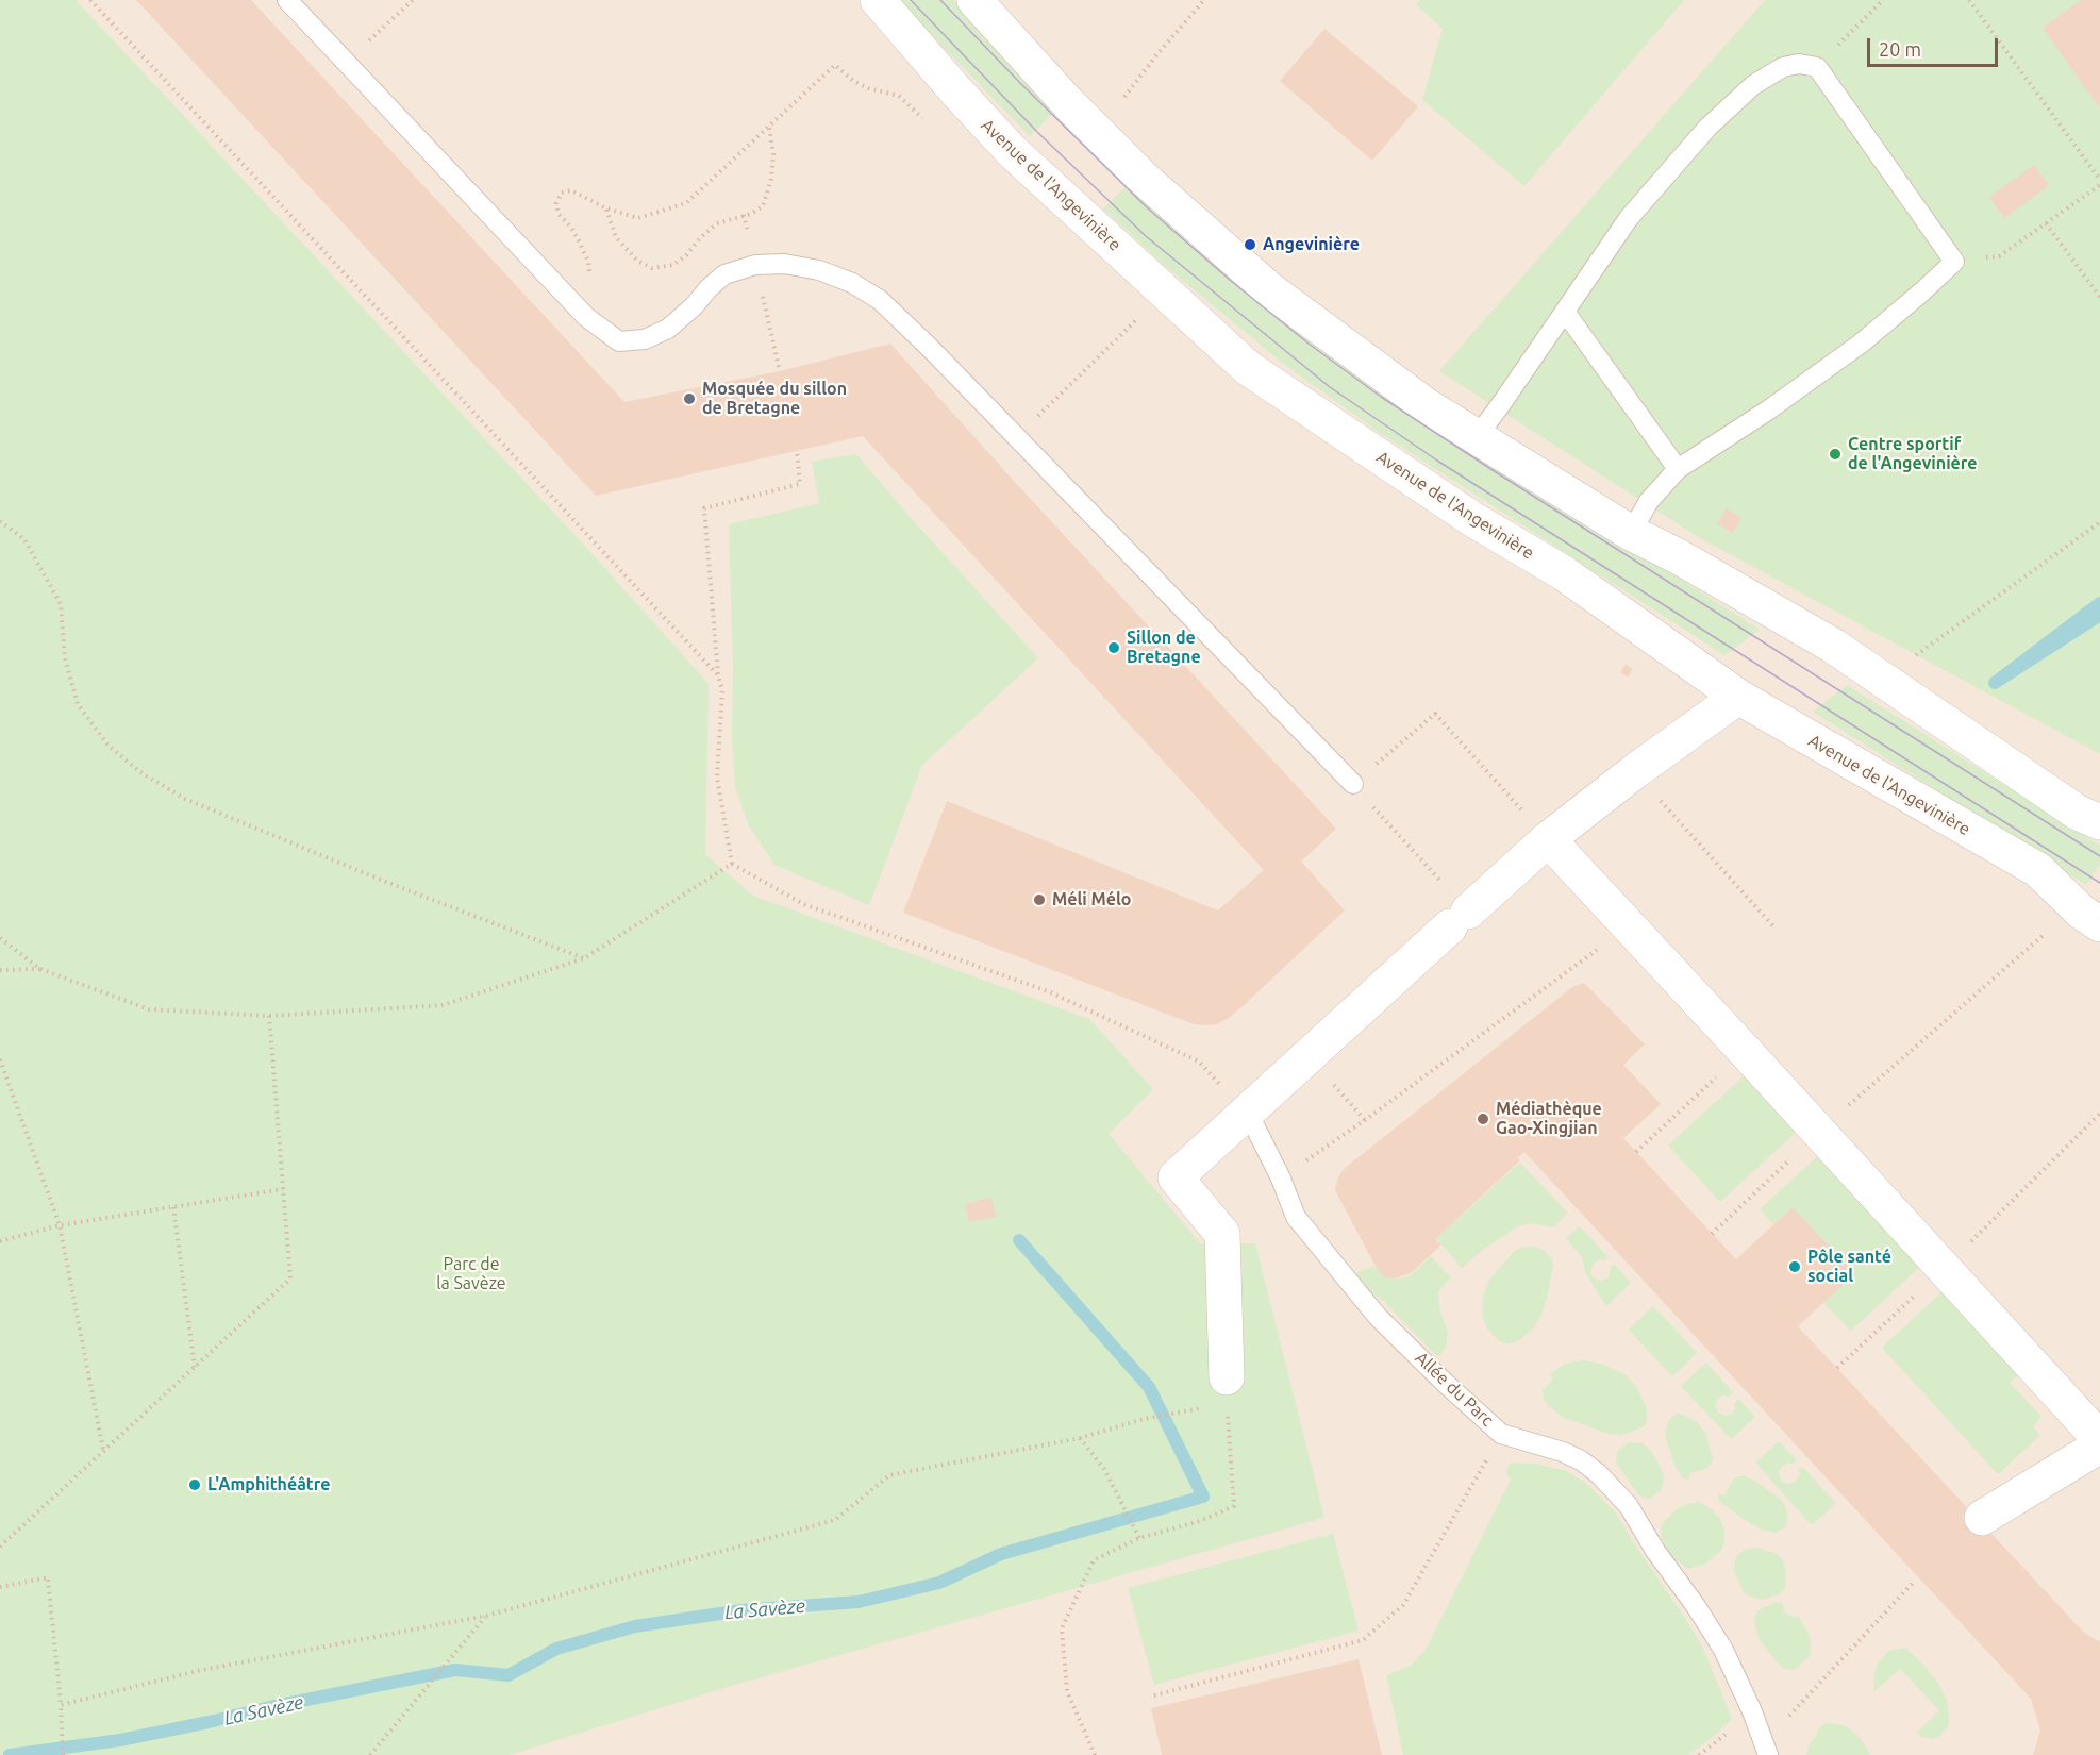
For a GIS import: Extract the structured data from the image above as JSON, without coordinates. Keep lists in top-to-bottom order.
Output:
{
  "streets": {
    "street": ["Avenue de l'Angevinière"],
    "lane": ["Allée du Parc"]
  },
  "water": ["La Savèze"],
  "parks": ["Parc de la Savèze"],
  "places": [
    "Angevinière",
    "Mosquée du sillon de Bretagne",
    "Centre sportif de l'Angevinière",
    "Sillon de Bretagne",
    "Méli Mélo",
    "Médiathèque Gao-Xingjian",
    "Pôle santé social",
    "L'Amphithéâtre"
  ],
  "scale_bar": "20 m"
}
